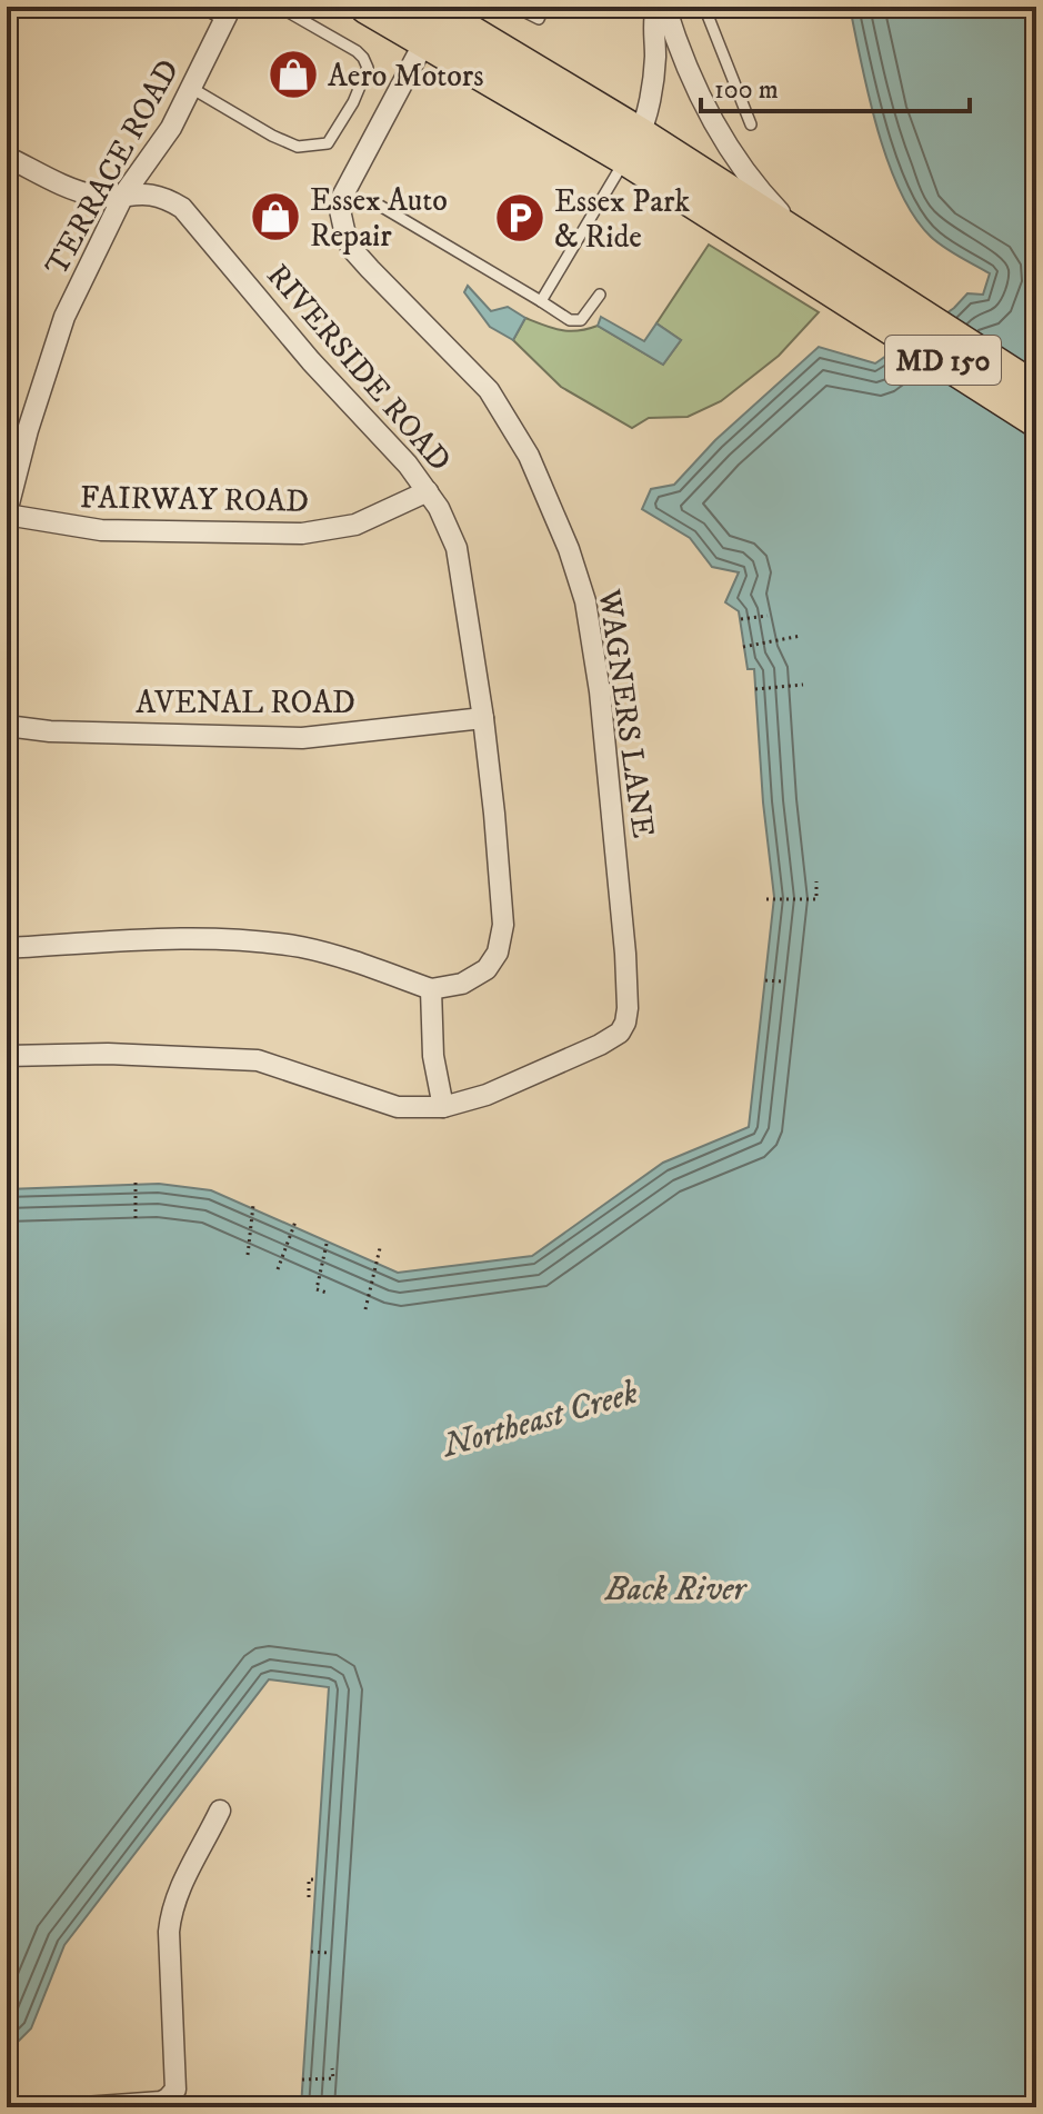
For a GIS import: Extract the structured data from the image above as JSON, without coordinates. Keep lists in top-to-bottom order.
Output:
{
  "streets": {
    "main road": ["MD 150"],
    "street": [
      "TERRACE ROAD",
      "RIVERSIDE ROAD",
      "FAIRWAY ROAD",
      "AVENAL ROAD",
      "WAGNERS LANE"
    ]
  },
  "crossings": [
    ["TERRACE ROAD", "RIVERSIDE ROAD"],
    ["TERRACE ROAD", "FAIRWAY ROAD"],
    ["MD 150", "WAGNERS LANE"],
    ["RIVERSIDE ROAD", "FAIRWAY ROAD"],
    ["RIVERSIDE ROAD", "AVENAL ROAD"]
  ],
  "water": ["Northeast Creek", "Back River"],
  "places": {
    "shop": ["Aero Motors", "Essex Auto Repair"],
    "parking": ["Essex Park & Ride"]
  },
  "scale_bar": "100 m"
}
